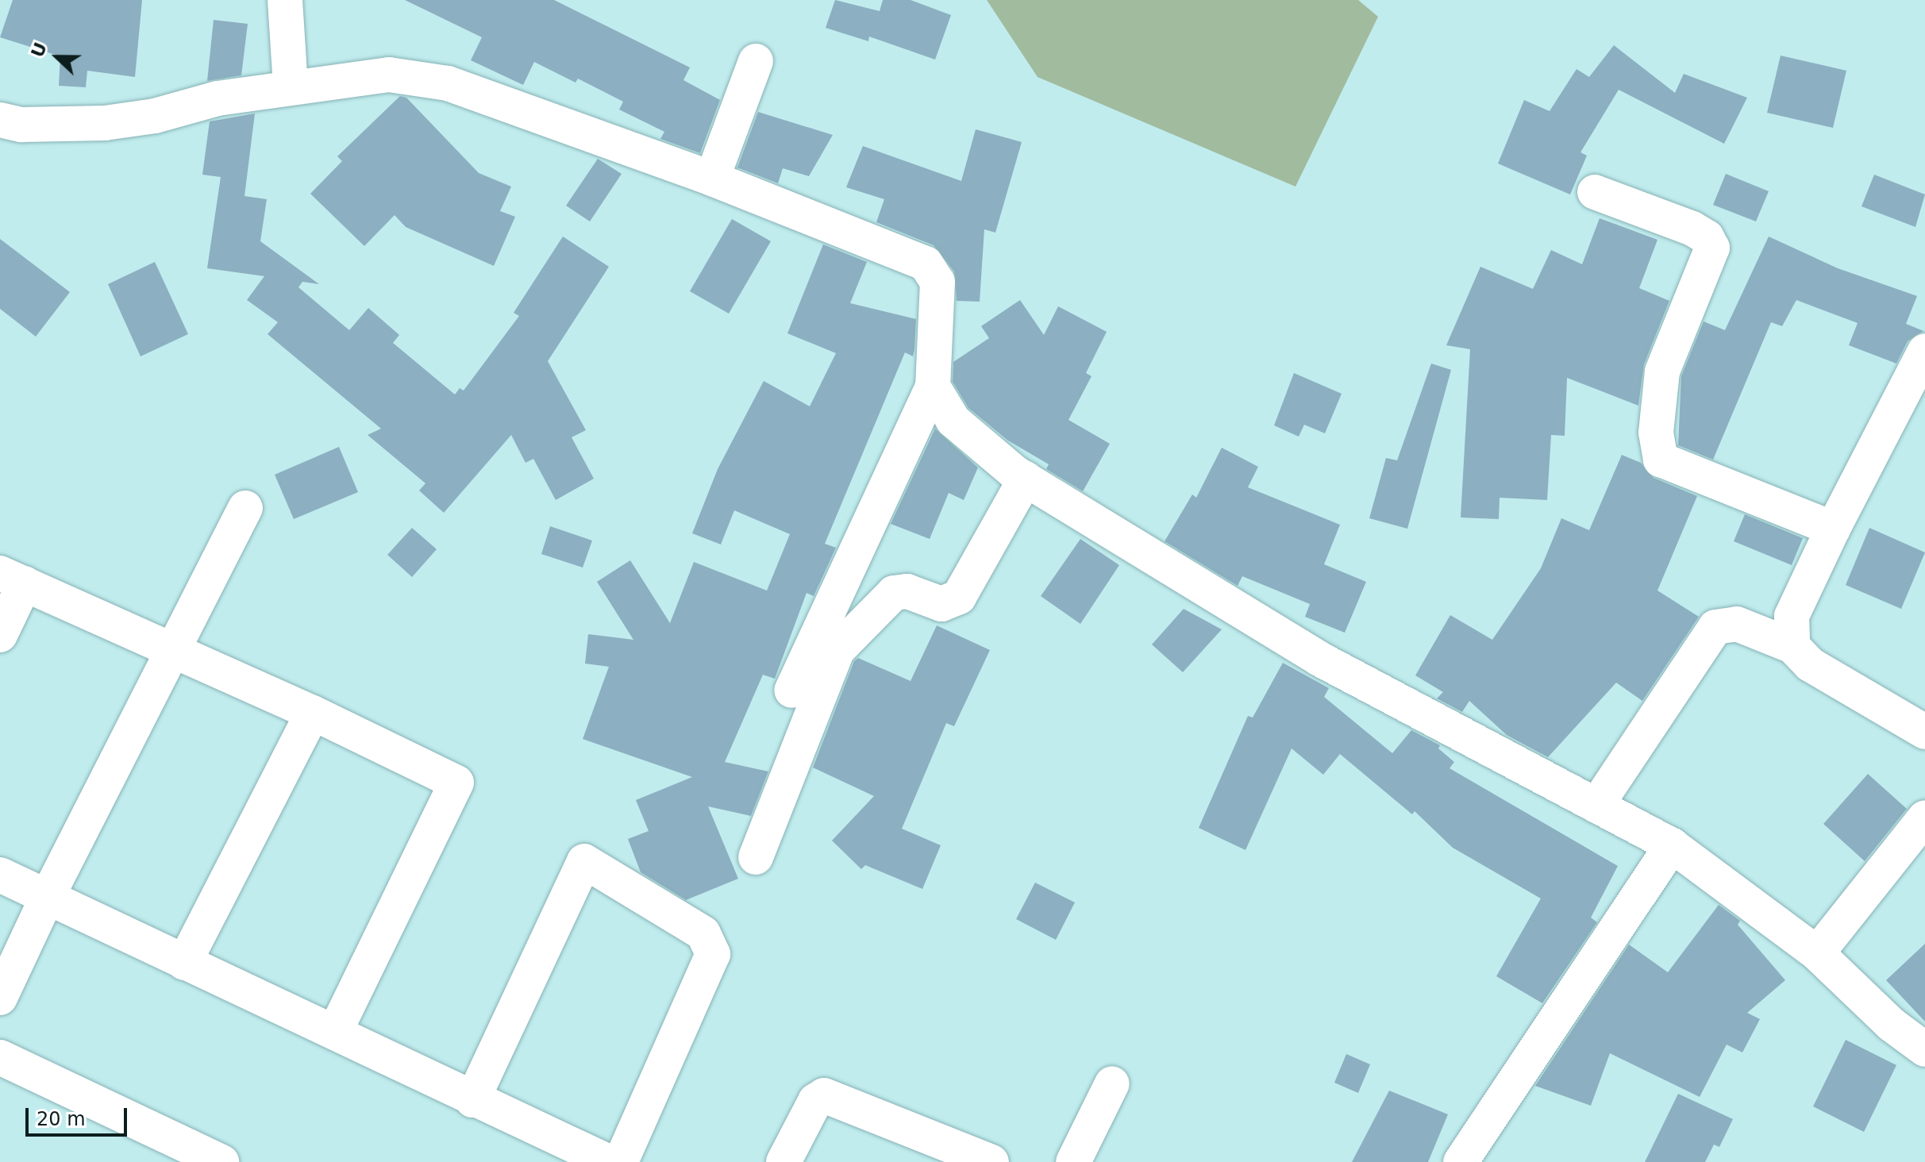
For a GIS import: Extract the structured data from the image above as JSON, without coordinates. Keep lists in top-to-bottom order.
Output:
{
  "scale_bar": "20 m",
  "north": "left"
}
